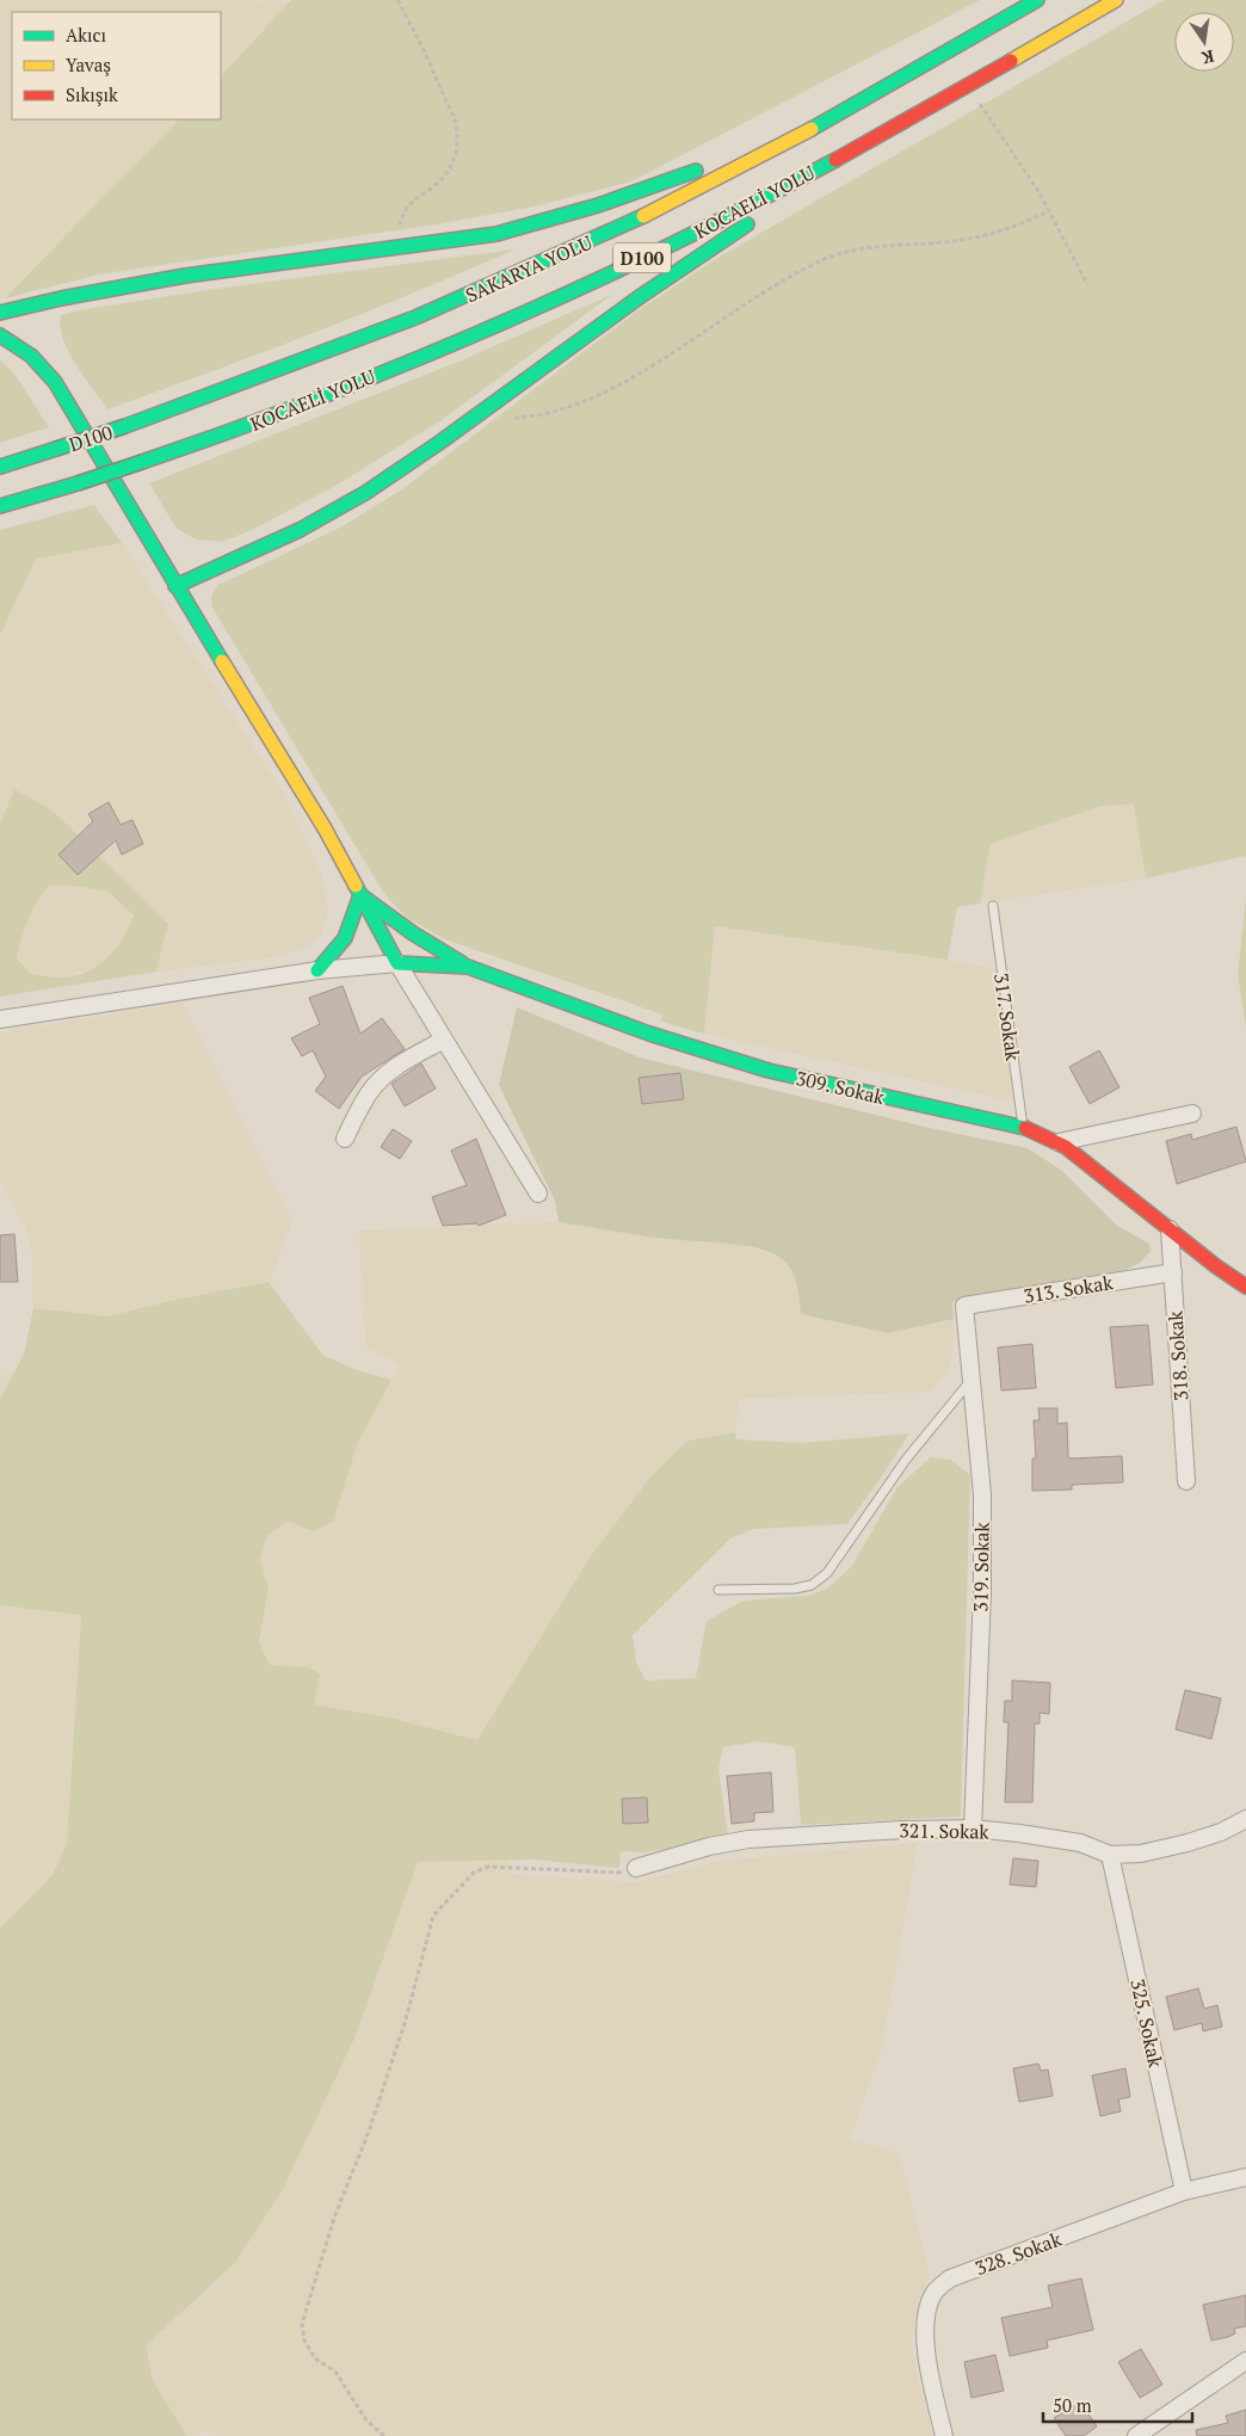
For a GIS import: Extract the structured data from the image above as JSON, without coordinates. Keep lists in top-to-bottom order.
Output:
{
  "streets": {
    "main road": [
      "KOCAELİ YOLU",
      "D100",
      "SAKARYA YOLU",
      "309. Sokak"
    ],
    "street": [
      "313. Sokak",
      "318. Sokak",
      "319. Sokak",
      "321. Sokak",
      "325. Sokak",
      "328. Sokak"
    ],
    "lane": ["317. Sokak"]
  },
  "crossings": [
    ["KOCAELİ YOLU", "D100"],
    ["D100", "SAKARYA YOLU"],
    ["317. Sokak", "309. Sokak"],
    ["309. Sokak", "318. Sokak"],
    ["313. Sokak", "318. Sokak"],
    ["313. Sokak", "319. Sokak"],
    ["319. Sokak", "321. Sokak"],
    ["321. Sokak", "325. Sokak"],
    ["325. Sokak", "328. Sokak"]
  ],
  "legend": ["Akıcı", "Yavaş", "Sıkışık"],
  "scale_bar": "50 m",
  "north": "bottom"
}
